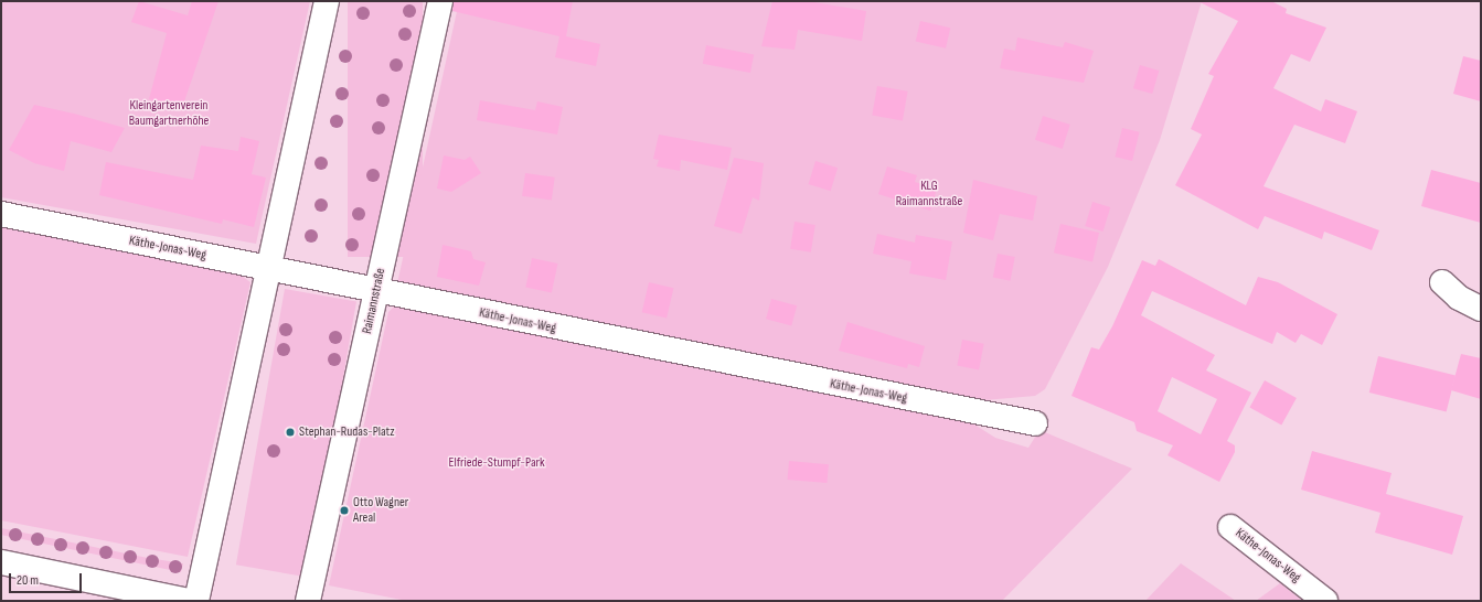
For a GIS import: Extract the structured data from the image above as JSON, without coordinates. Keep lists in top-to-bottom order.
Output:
{
  "streets": {
    "street": ["Käthe-Jonas-Weg", "Raimannstraße"]
  },
  "crossings": [
    ["Käthe-Jonas-Weg", "Raimannstraße"]
  ],
  "parks": ["Kleingartenverein Baumgartnerhöhe", "KLG Raimannstraße", "Elfriede-Stumpf-Park"],
  "places": ["Stephan-Rudas-Platz", "Otto Wagner Areal"],
  "scale_bar": "20 m"
}
